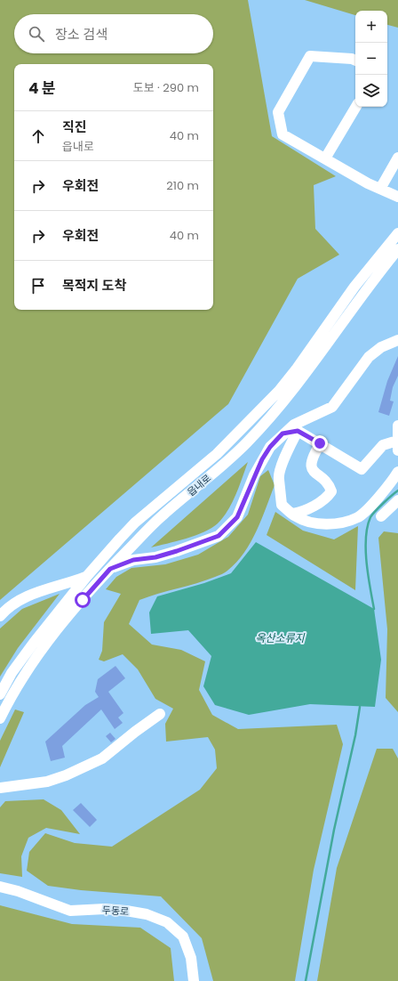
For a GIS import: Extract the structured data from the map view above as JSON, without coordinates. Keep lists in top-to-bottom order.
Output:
{
  "streets": {
    "street": ["읍내로", "두동로"]
  },
  "water": ["옥산소류지"],
  "page": {
    "map_buttons": ["+", "−"],
    "search": "장소 검색",
    "heading": ["4 분", "도보 · 290 m"],
    "list": [
      ["직진", "읍내로", "40 m"],
      ["우회전", "210 m"],
      ["우회전", "40 m"],
      "목적지 도착"
    ]
  }
}
